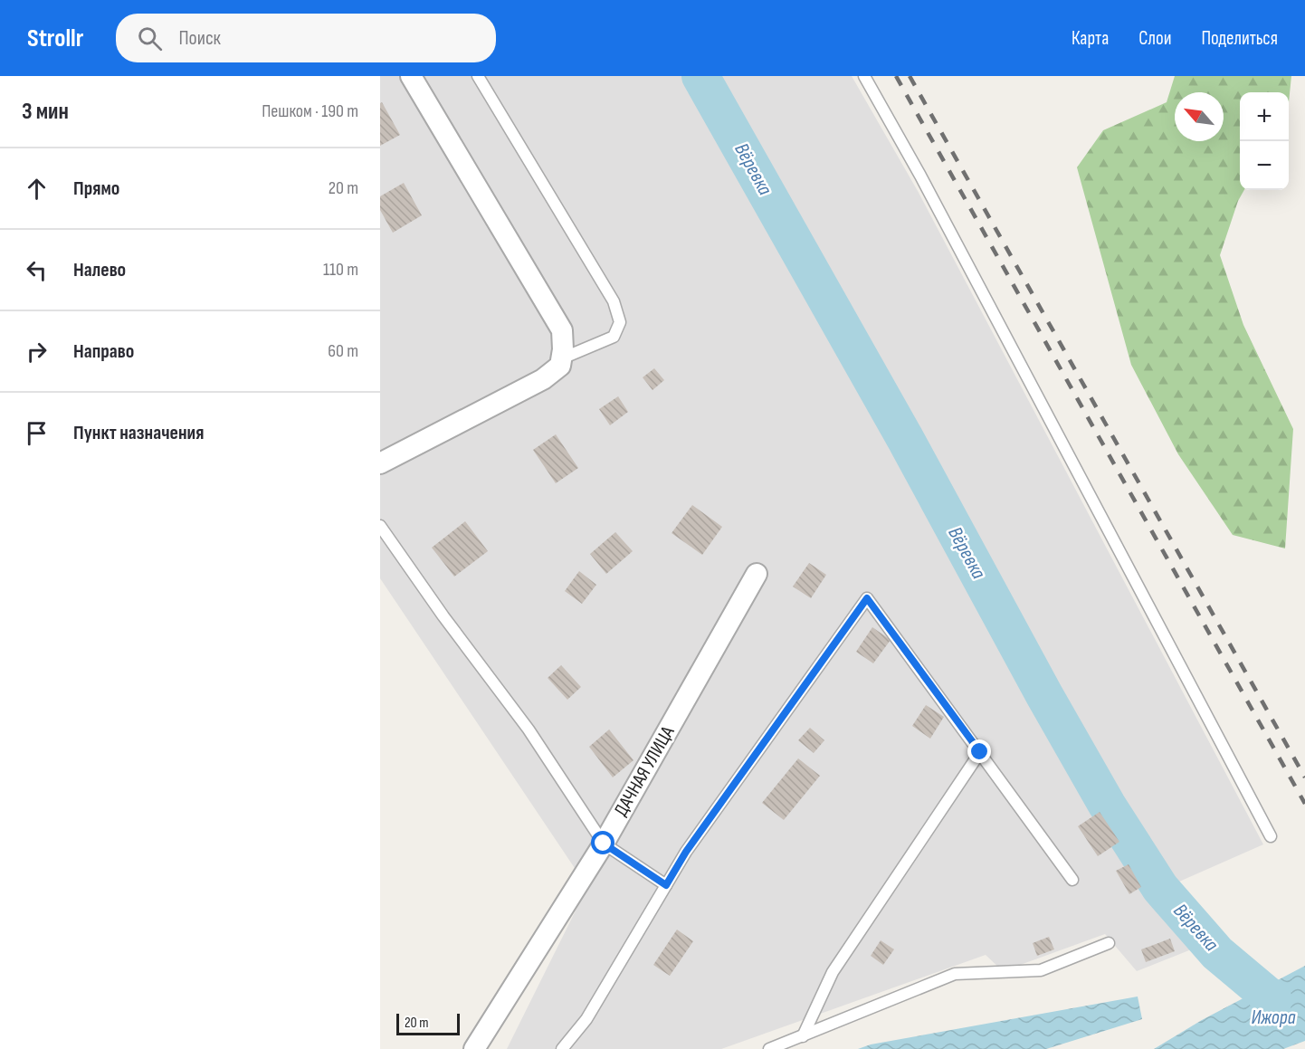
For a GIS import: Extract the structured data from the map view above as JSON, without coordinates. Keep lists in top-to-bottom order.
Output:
{
  "streets": {
    "street": ["ДАЧНАЯ УЛИЦА"]
  },
  "water": ["Вёревка", "Ижора"],
  "scale_bar": "20 m",
  "north": "top left",
  "page": {
    "header": "Strollr",
    "search": "Поиск",
    "nav": ["Карта", "Слои", "Поделиться"],
    "heading": ["3 мин", "Пешком · 190 m"],
    "map_buttons": ["+", "−"],
    "list": [
      ["Прямо", "20 m"],
      ["Налево", "110 m"],
      ["Направо", "60 m"],
      "Пункт назначения"
    ],
    "scale": "20 m"
  }
}
